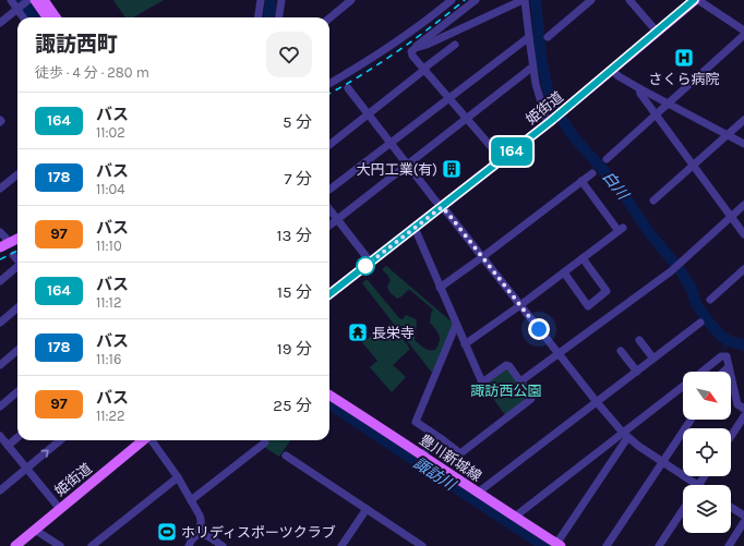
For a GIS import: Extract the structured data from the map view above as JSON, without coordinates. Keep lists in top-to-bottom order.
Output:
{
  "streets": {
    "main road": ["姫街道", "豊川新城線"]
  },
  "water": ["白川", "諏訪川"],
  "parks": ["諏訪西公園"],
  "places": {
    "hospital": ["さくら病院"],
    "building": ["大円工業(有)"],
    "temple": ["長栄寺"],
    "sports": ["ホリディスポーツクラブ"]
  },
  "lines": ["bus line 164"],
  "north": "bottom right",
  "page": {
    "on_map": "164",
    "heading": ["諏訪西町", "徒歩 · 4 分 · 280 m"],
    "list": [
      {
        "mark": "164",
        "name": "バス",
        "note": "11:02",
        "value": "5 分"
      },
      {
        "mark": "178",
        "name": "バス",
        "note": "11:04",
        "value": "7 分"
      },
      {
        "mark": "97",
        "name": "バス",
        "note": "11:10",
        "value": "13 分"
      },
      {
        "mark": "164",
        "name": "バス",
        "note": "11:12",
        "value": "15 分"
      },
      {
        "mark": "178",
        "name": "バス",
        "note": "11:16",
        "value": "19 分"
      },
      {
        "mark": "97",
        "name": "バス",
        "note": "11:22",
        "value": "25 分"
      }
    ]
  }
}
